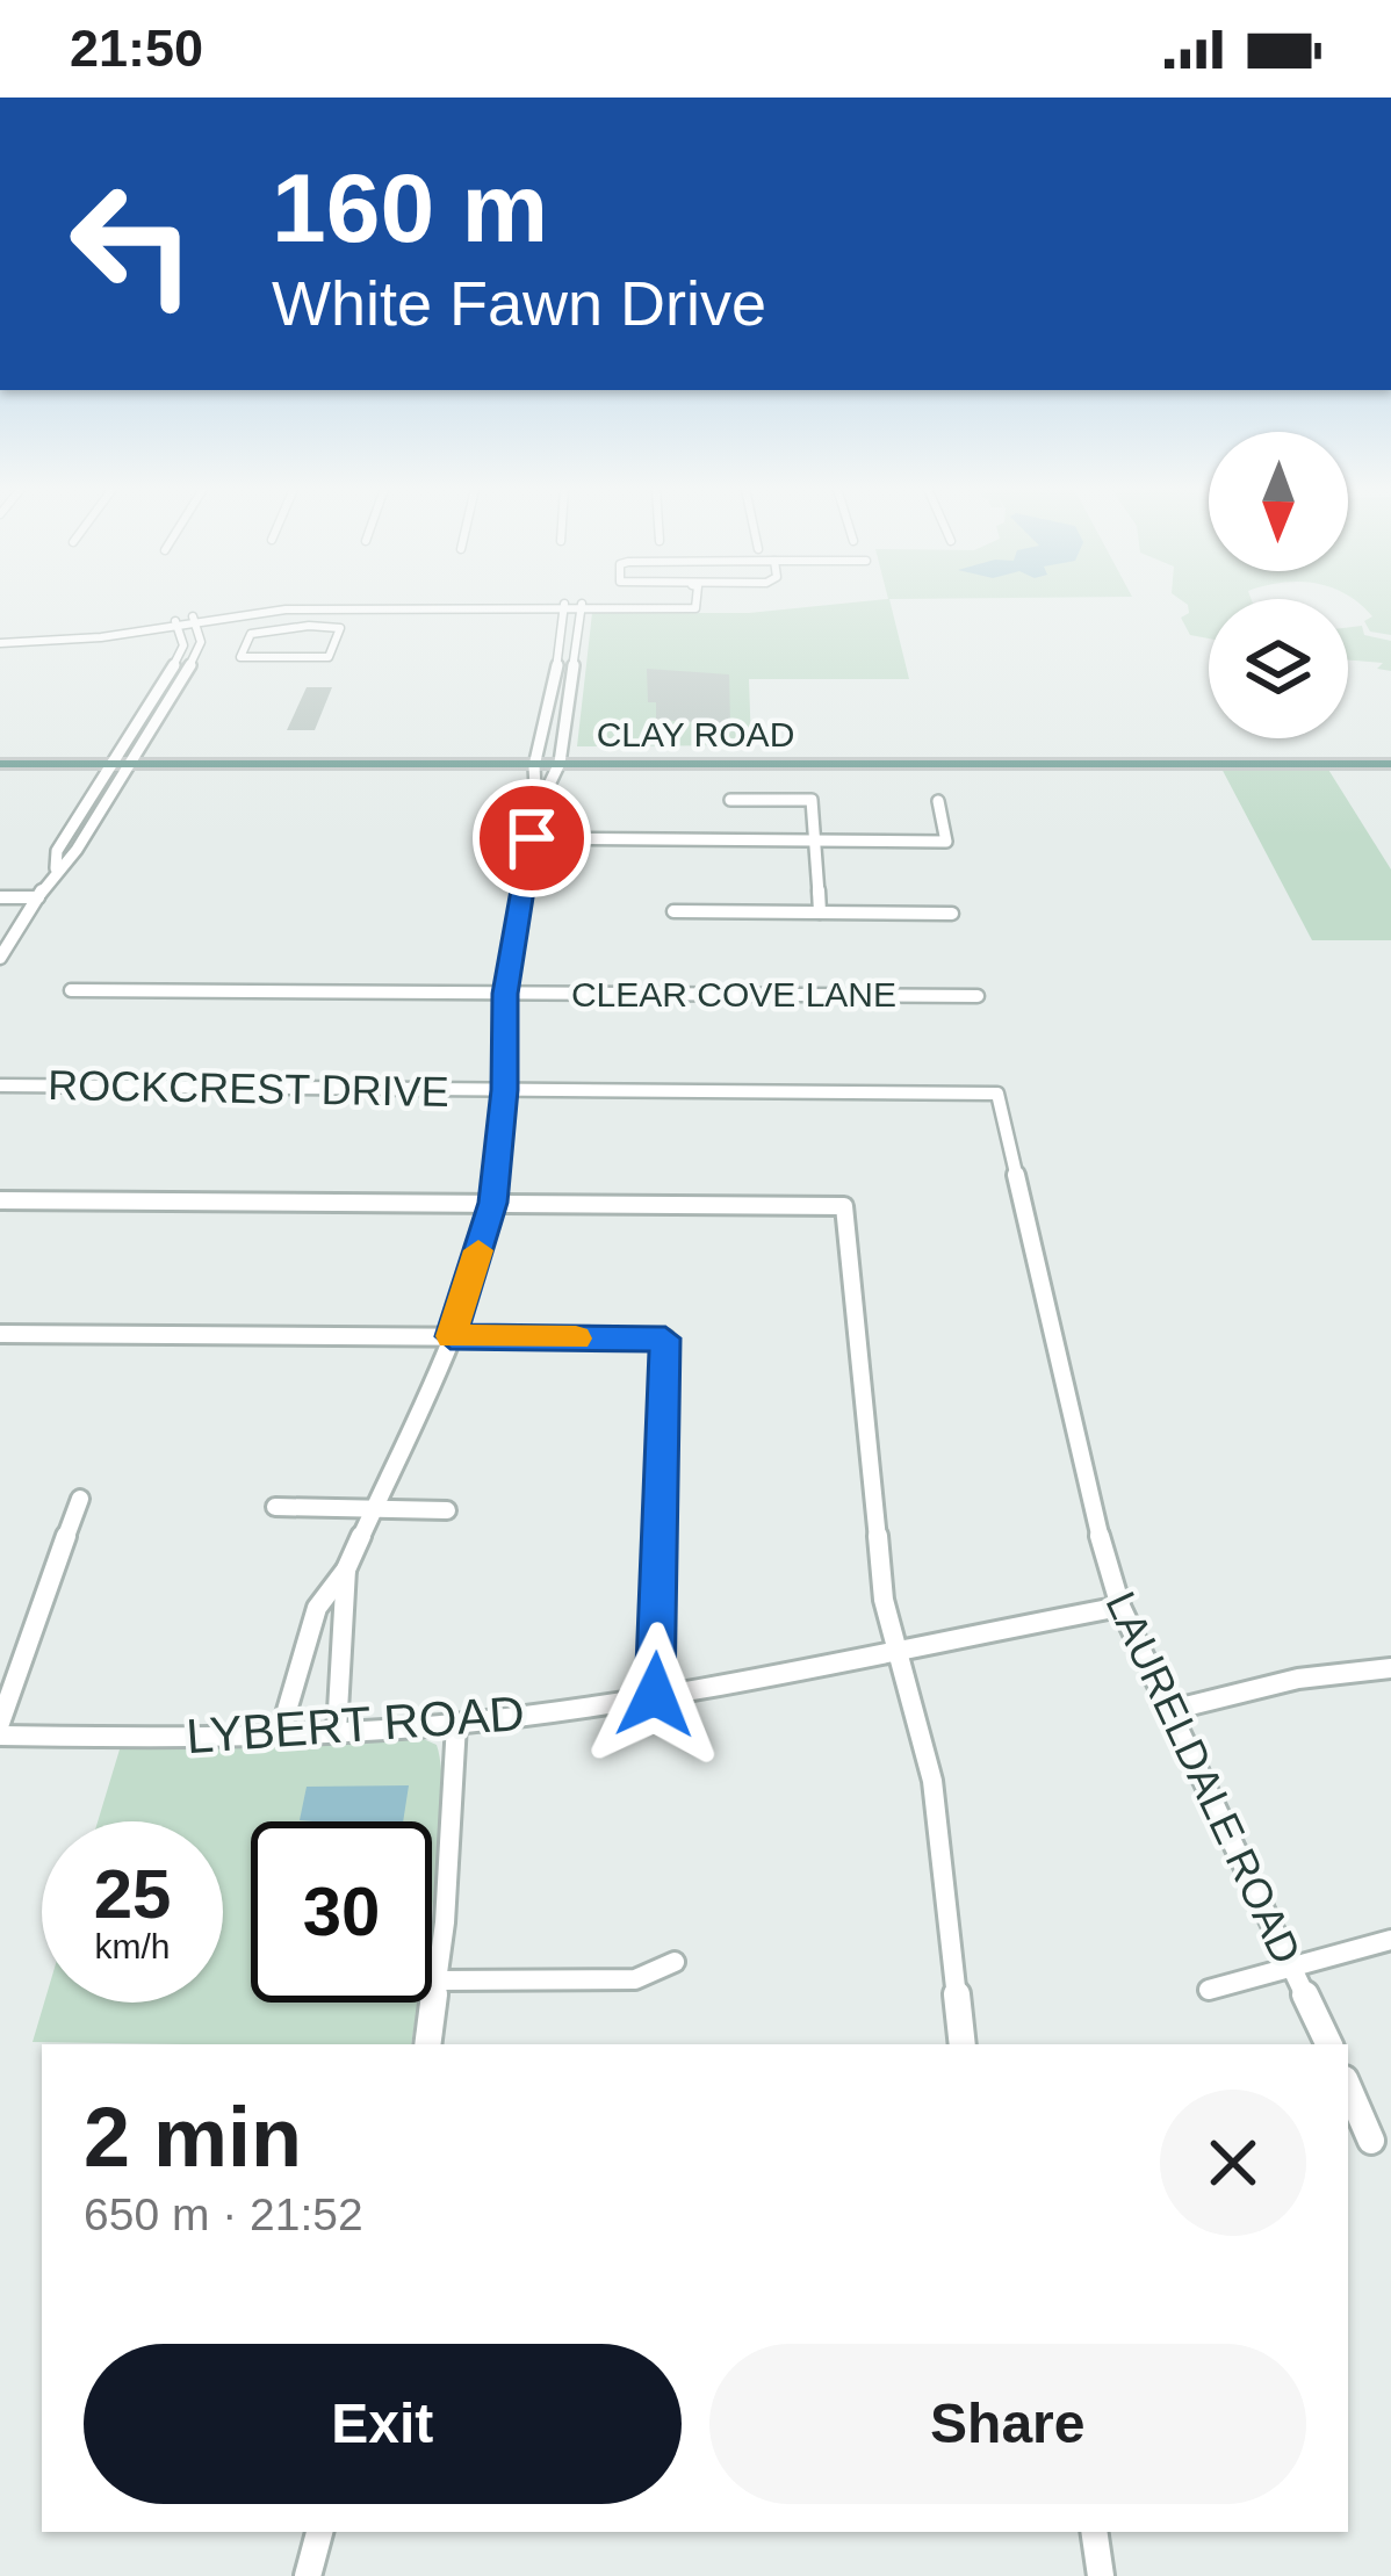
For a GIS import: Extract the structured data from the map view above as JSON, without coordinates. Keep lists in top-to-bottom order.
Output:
{
  "streets": {
    "main road": ["CLAY ROAD"],
    "street": [
      "CLEAR COVE LANE",
      "ROCKCREST DRIVE",
      "LYBERT ROAD",
      "LAURELDALE ROAD"
    ]
  },
  "crossings": [
    ["ROCKCREST DRIVE", "LAURELDALE ROAD"],
    ["LYBERT ROAD", "LAURELDALE ROAD"]
  ],
  "north": "bottom",
  "page": {
    "status": "21:50",
    "turn": ["160 m", "White Fawn Drive"],
    "speed": "25 km/h",
    "limit": "30",
    "heading": ["2 min", "650 m · 21:52"],
    "buttons": ["Exit", "Share"]
  }
}
